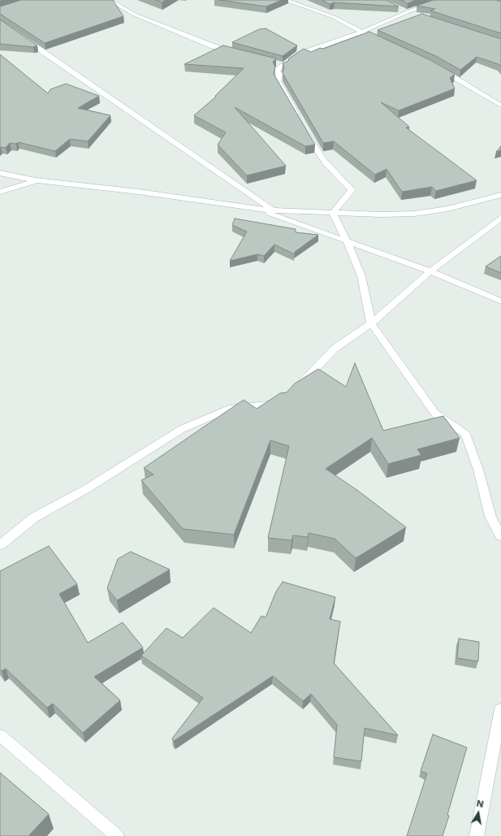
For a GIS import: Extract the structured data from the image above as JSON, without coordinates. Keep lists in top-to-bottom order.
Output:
{
  "north": "top"
}
